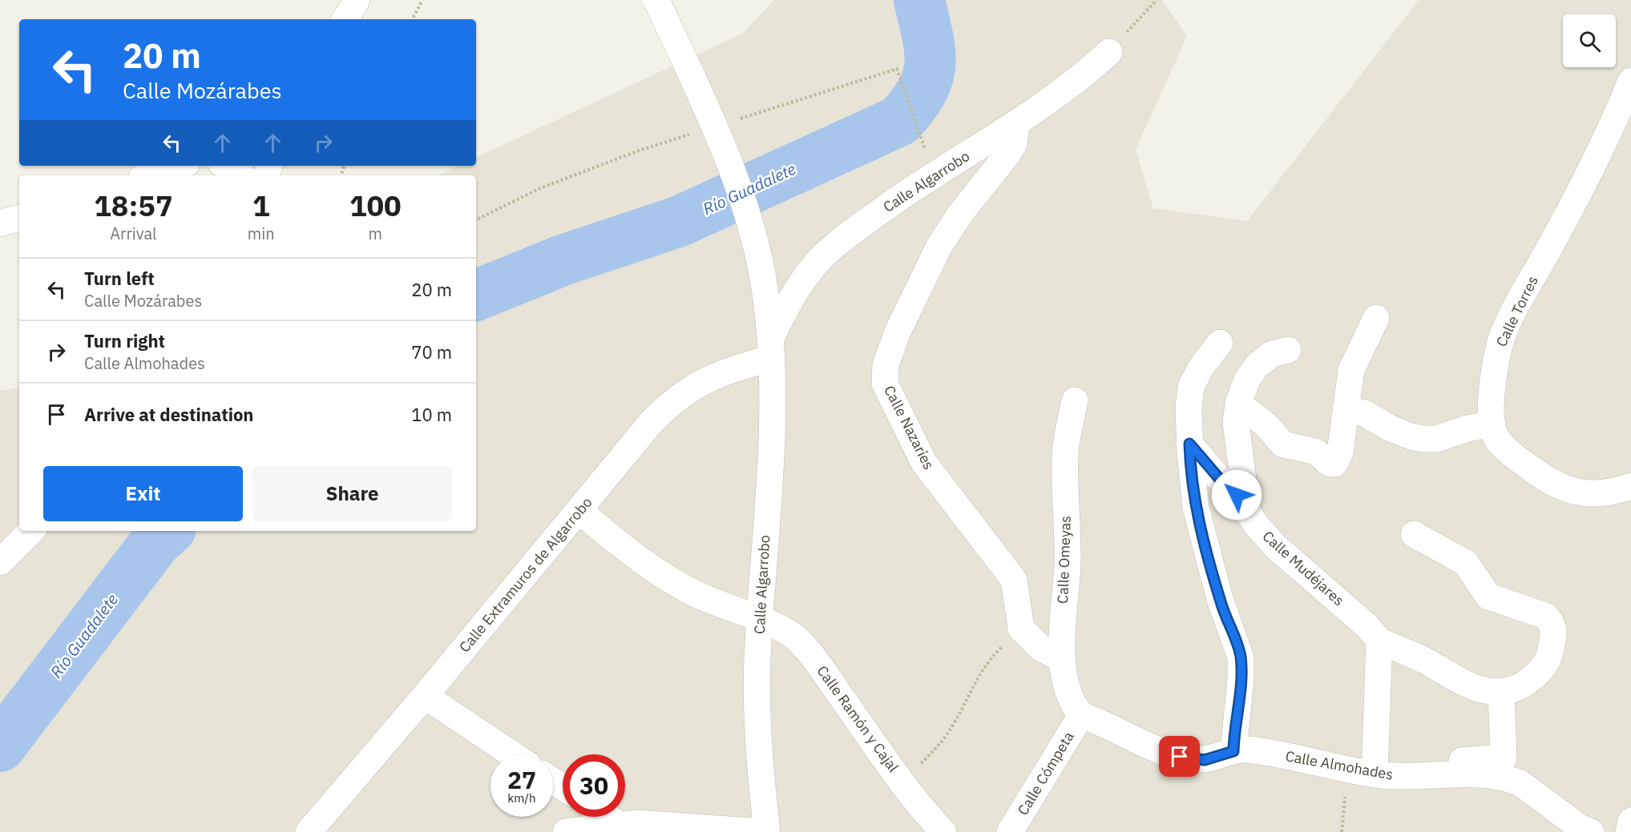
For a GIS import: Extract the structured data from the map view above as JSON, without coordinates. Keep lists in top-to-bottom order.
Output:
{
  "streets": {
    "street": [
      "Calle Algarrobo",
      "Calle Torres",
      "Calle Nazaríes",
      "Calle Omeyas",
      "Calle Mudéjares",
      "Calle Extramuros de Algarrobo",
      "Calle Ramón y Cajal",
      "Calle Almohades",
      "Calle Cómpeta"
    ]
  },
  "crossings": [
    ["Calle Algarrobo", "Calle Nazaríes"],
    ["Calle Algarrobo", "Calle Extramuros de Algarrobo"],
    ["Calle Algarrobo", "Calle Ramón y Cajal"],
    ["Calle Omeyas", "Calle Almohades"],
    ["Calle Omeyas", "Calle Cómpeta"],
    ["Calle Extramuros de Algarrobo", "Calle Ramón y Cajal"],
    ["Calle Almohades", "Calle Cómpeta"]
  ],
  "water": ["Río Guadalete"],
  "page": {
    "turn": ["20 m", "Calle Mozárabes"],
    "eta": [
      "18:57",
      "Arrival",
      "1",
      "min",
      "100",
      "m"
    ],
    "list": [
      {
        "name": "Turn left",
        "note": "Calle Mozárabes",
        "value": "20 m"
      },
      {
        "name": "Turn right",
        "note": "Calle Almohades",
        "value": "70 m"
      },
      {
        "name": "Arrive at destination",
        "value": "10 m"
      }
    ],
    "buttons": ["Exit", "Share"],
    "speed": "27 km/h",
    "limit": "30"
  }
}
